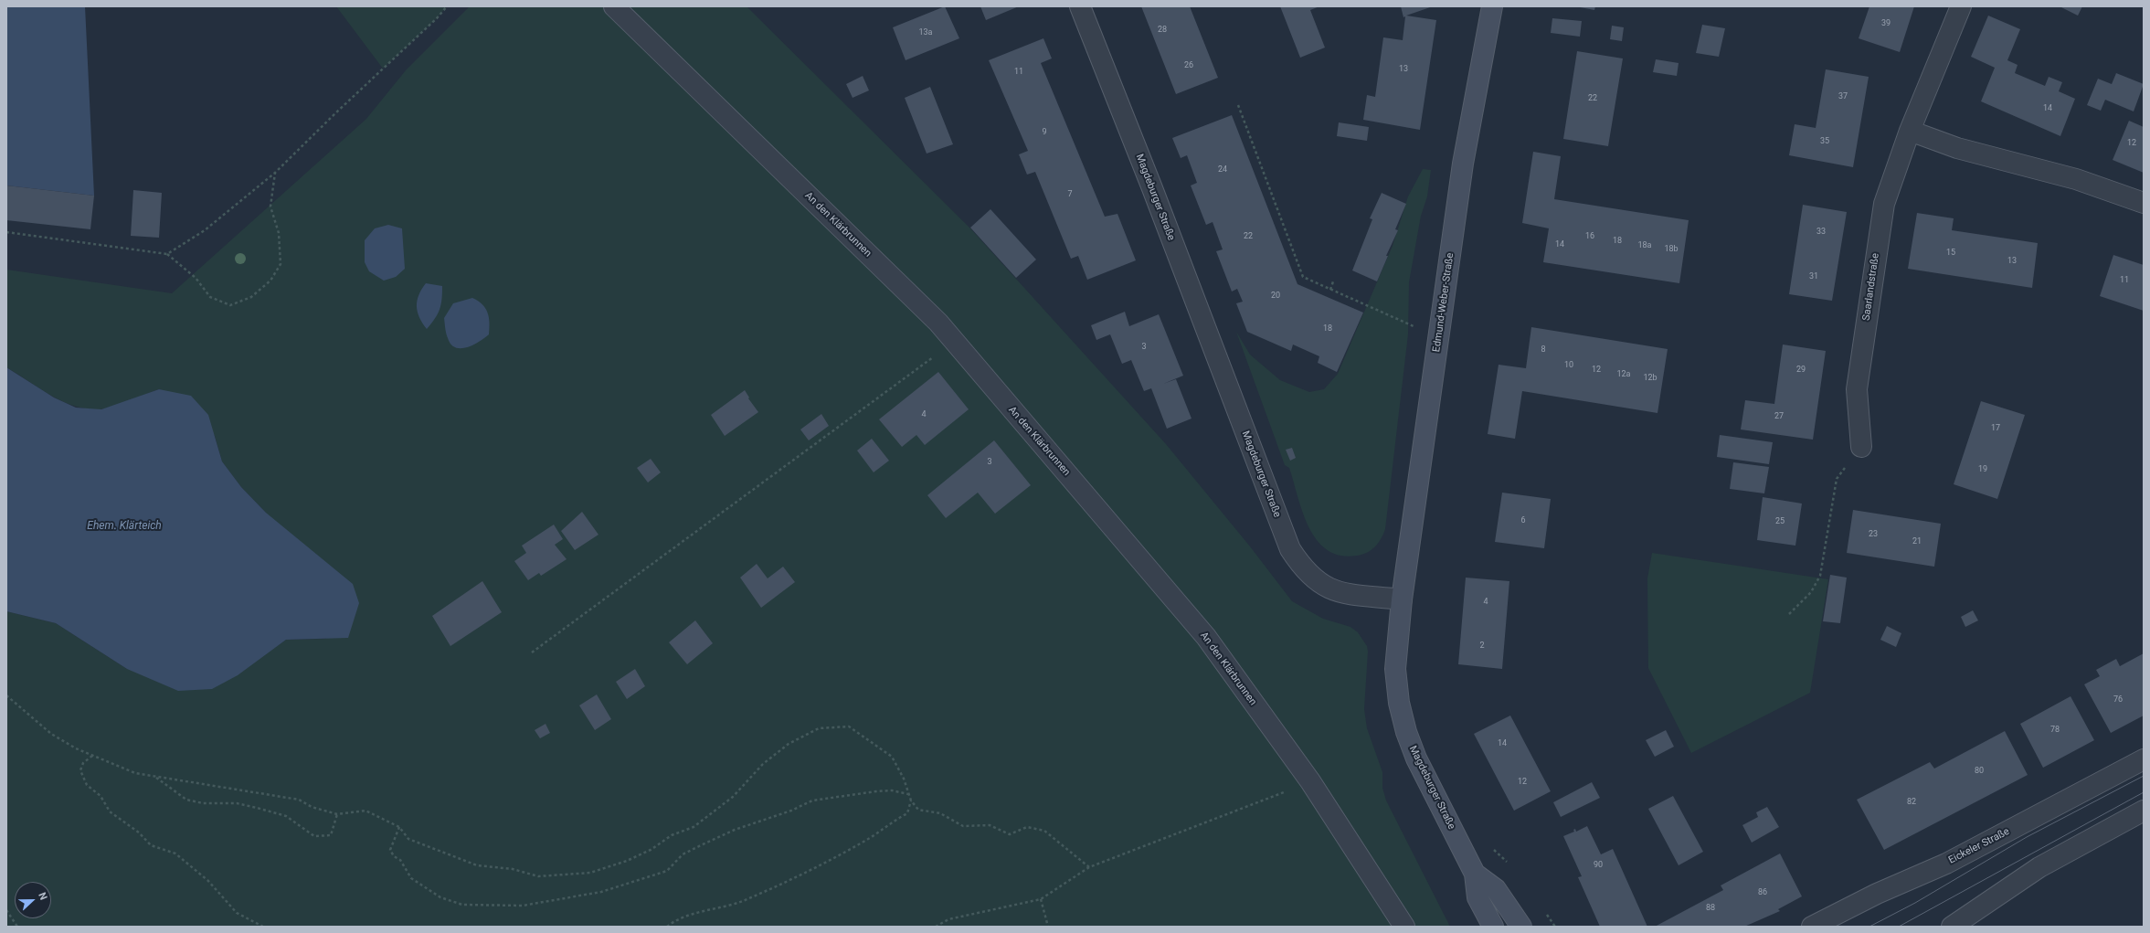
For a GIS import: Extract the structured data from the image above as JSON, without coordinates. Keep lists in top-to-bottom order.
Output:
{
  "streets": {
    "main road": ["Magdeburger Straße", "Edmund-Weber-Straße"],
    "street": ["An den Klärbrunnen", "Saarlandstraße", "Eickeler Straße"]
  },
  "crossings": [
    ["Magdeburger Straße", "Edmund-Weber-Straße"]
  ],
  "water": ["Ehem. Klärteich"],
  "house_numbers": [
    "39",
    "28",
    "13a",
    "26",
    "13",
    "11",
    "37",
    "22",
    "14",
    "9",
    "35",
    "12",
    "24",
    "7",
    "33",
    "22",
    "16",
    "18",
    "14",
    "18a",
    "18b",
    "15",
    "13",
    "31",
    "11",
    "20",
    "18",
    "3",
    "8",
    "10",
    "12",
    "29",
    "12a",
    "12b",
    "4",
    "27",
    "17",
    "3",
    "19",
    "6",
    "25",
    "23",
    "21",
    "4",
    "2",
    "76",
    "78",
    "14",
    "80",
    "12",
    "82",
    "90",
    "86",
    "88"
  ],
  "north": "right"
}
